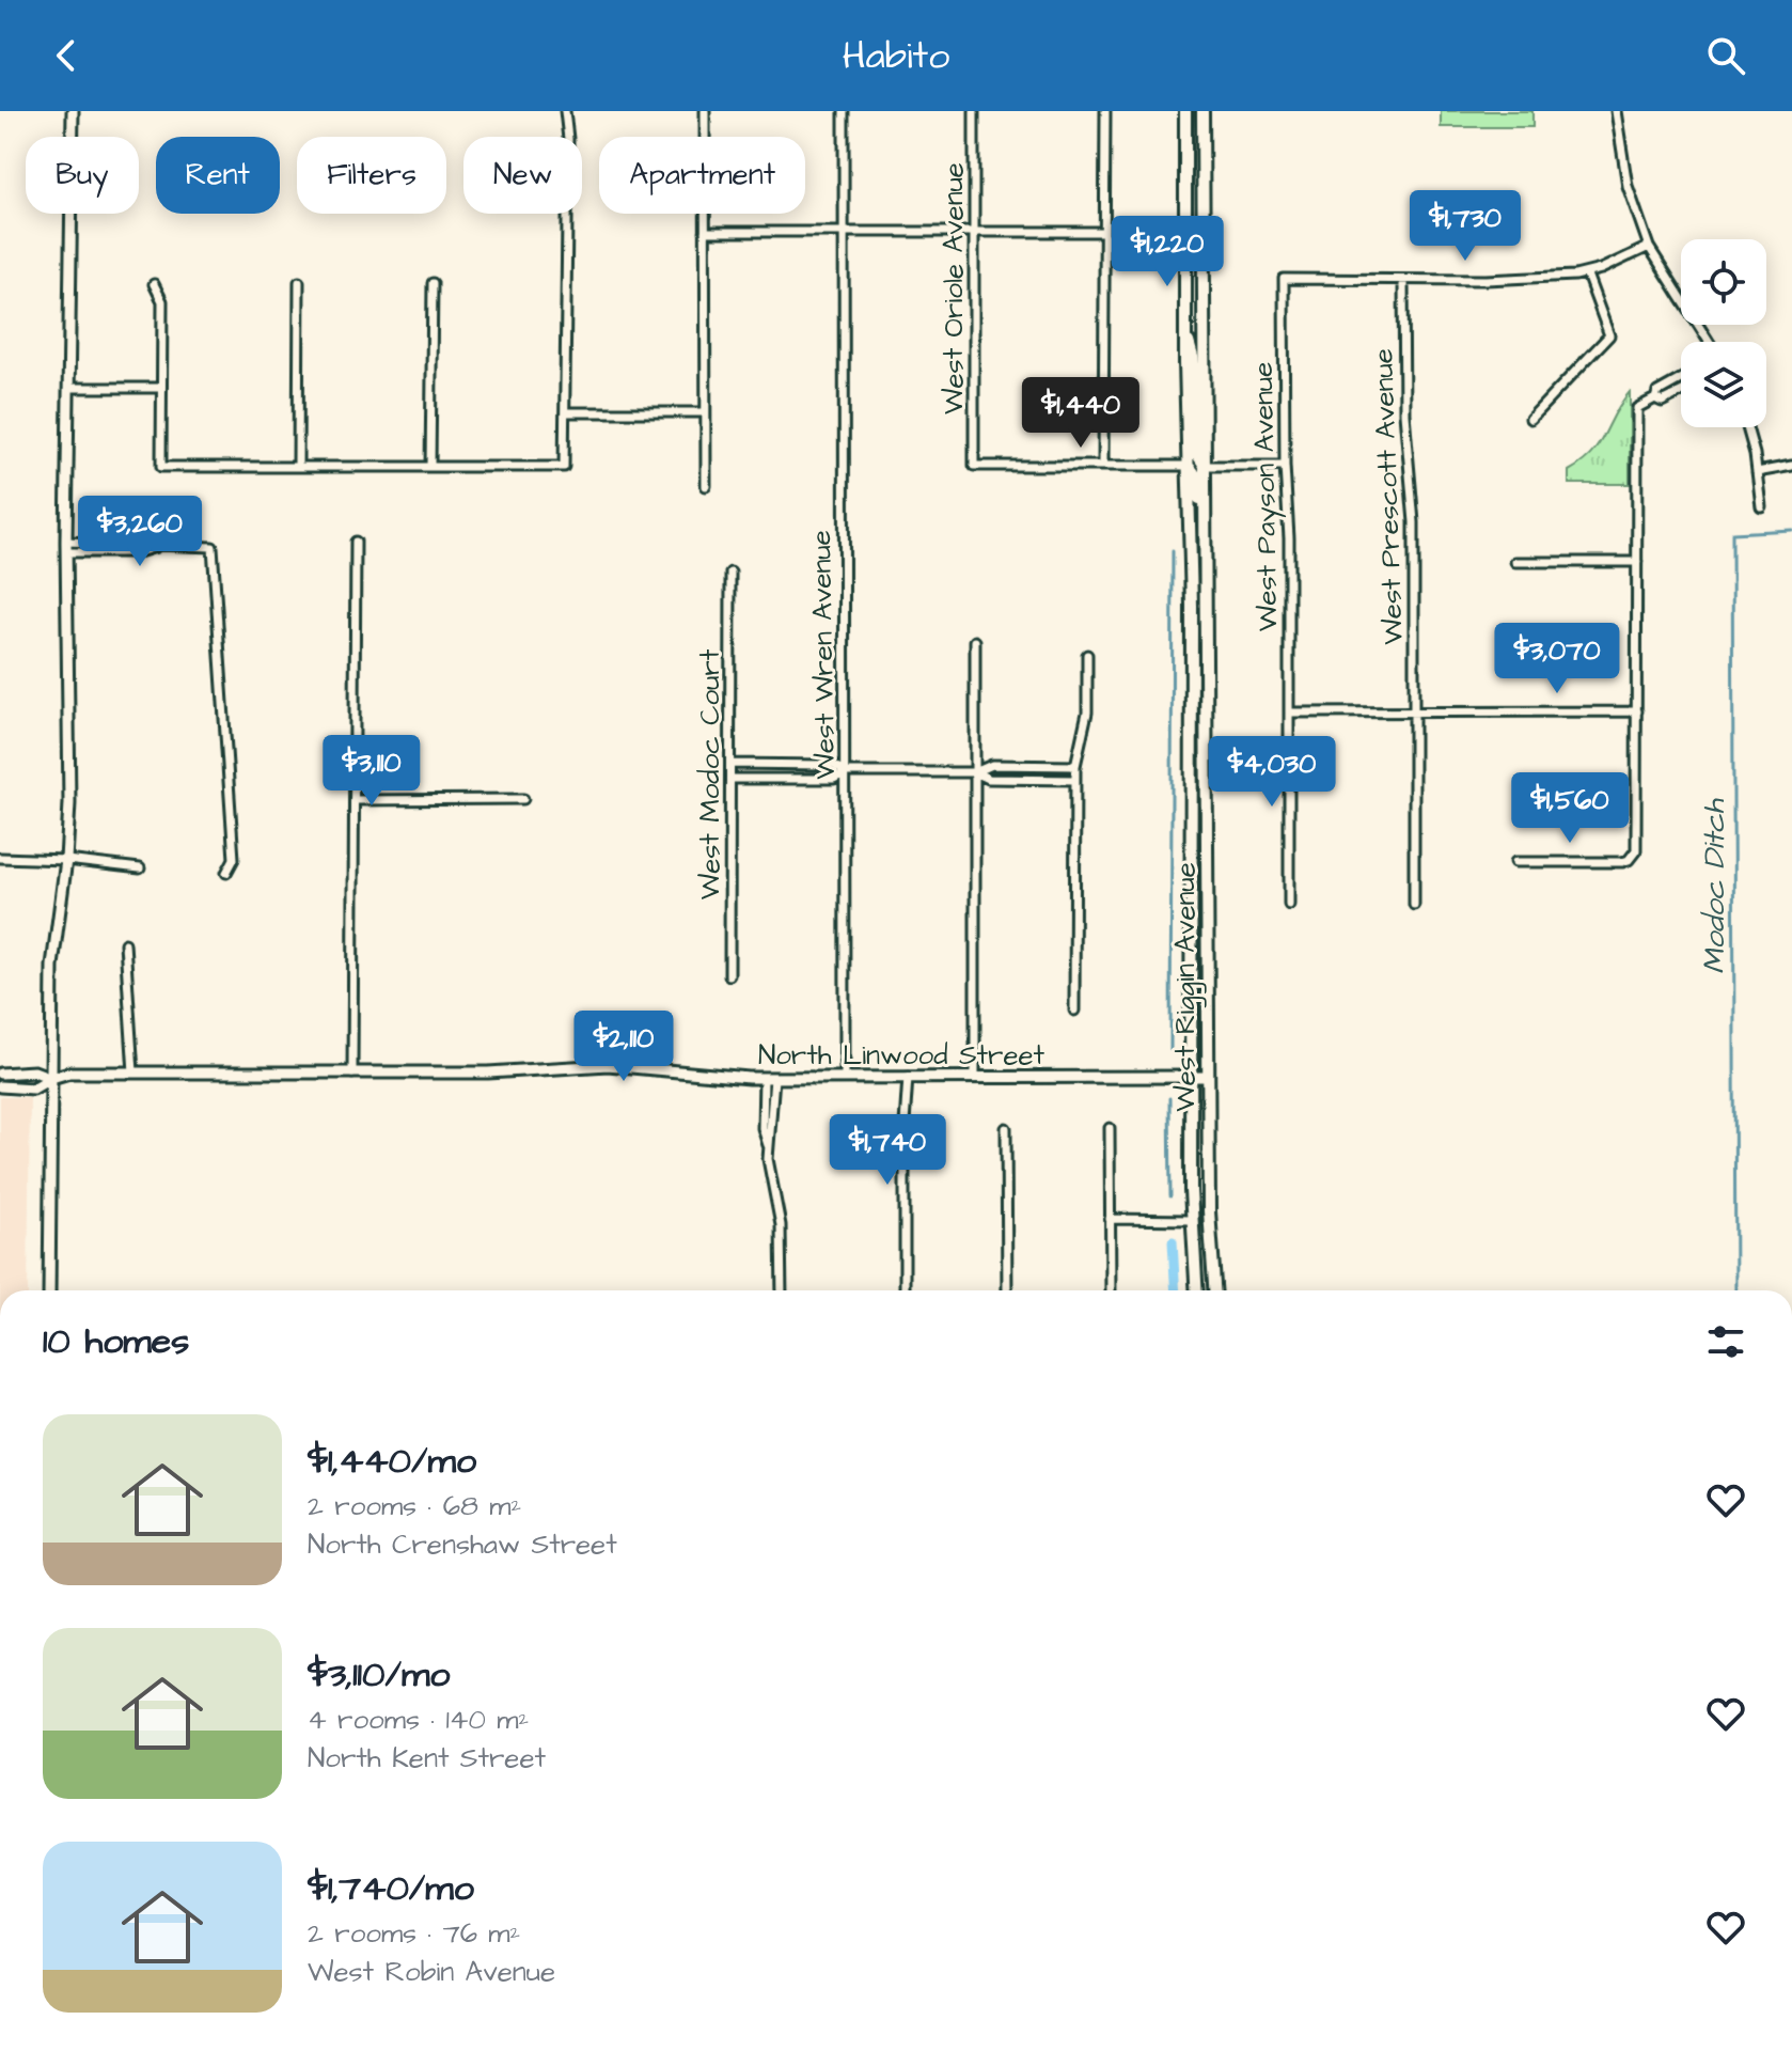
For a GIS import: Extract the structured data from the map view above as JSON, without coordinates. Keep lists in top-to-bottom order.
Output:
{
  "streets": {
    "main road": ["West Riggin Avenue"],
    "street": [
      "West Oriole Avenue",
      "West Payson Avenue",
      "West Prescott Avenue",
      "West Wren Avenue",
      "West Modoc Court",
      "North Linwood Street"
    ]
  },
  "crossings": [
    ["West Payson Avenue", "West Prescott Avenue"],
    ["West Wren Avenue", "North Linwood Street"],
    ["West Riggin Avenue", "North Linwood Street"]
  ],
  "water": ["Modoc Ditch"],
  "page": {
    "header": "Habito",
    "chip": [
      "Buy",
      "Rent",
      "Filters",
      "New",
      "Apartment"
    ],
    "price": [
      "$1,730",
      "$1,220",
      "$1,440",
      "$3,260",
      "$3,070",
      "$3,110",
      "$4,030",
      "$1,560",
      "$2,110",
      "$1,740"
    ],
    "heading": "10 homes",
    "list": [
      {
        "name": "$1,440/mo",
        "note": "2 rooms · 68 m² · North Crenshaw Street"
      },
      {
        "name": "$3,110/mo",
        "note": "4 rooms · 140 m² · North Kent Street"
      },
      {
        "name": "$1,740/mo",
        "note": "2 rooms · 76 m² · West Robin Avenue"
      }
    ]
  }
}
